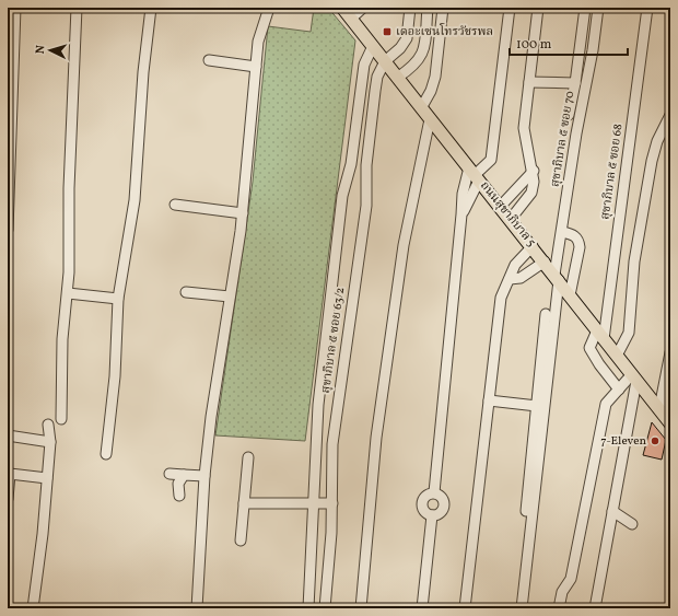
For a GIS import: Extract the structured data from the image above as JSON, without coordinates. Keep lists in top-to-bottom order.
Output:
{
  "streets": {
    "main road": ["ถนนสุขาภิบาล 5"],
    "street": ["สุขาภิบาล ๕ ซอย 70", "สุขาภิบาล ๕ ซอย 68", "สุขาภิบาล ๕ ซอย 63/2"]
  },
  "crossings": [
    ["สุขาภิบาล ๕ ซอย 70", "ถนนสุขาภิบาล 5"],
    ["สุขาภิบาล ๕ ซอย 68", "ถนนสุขาภิบาล 5"],
    ["ถนนสุขาภิบาล 5", "สุขาภิบาล ๕ ซอย 63/2"]
  ],
  "places": {
    "transit": ["เดอะเซนโทรวัชรพล"],
    "other": ["7-Eleven"]
  },
  "scale_bar": "100 m",
  "north": "left"
}
